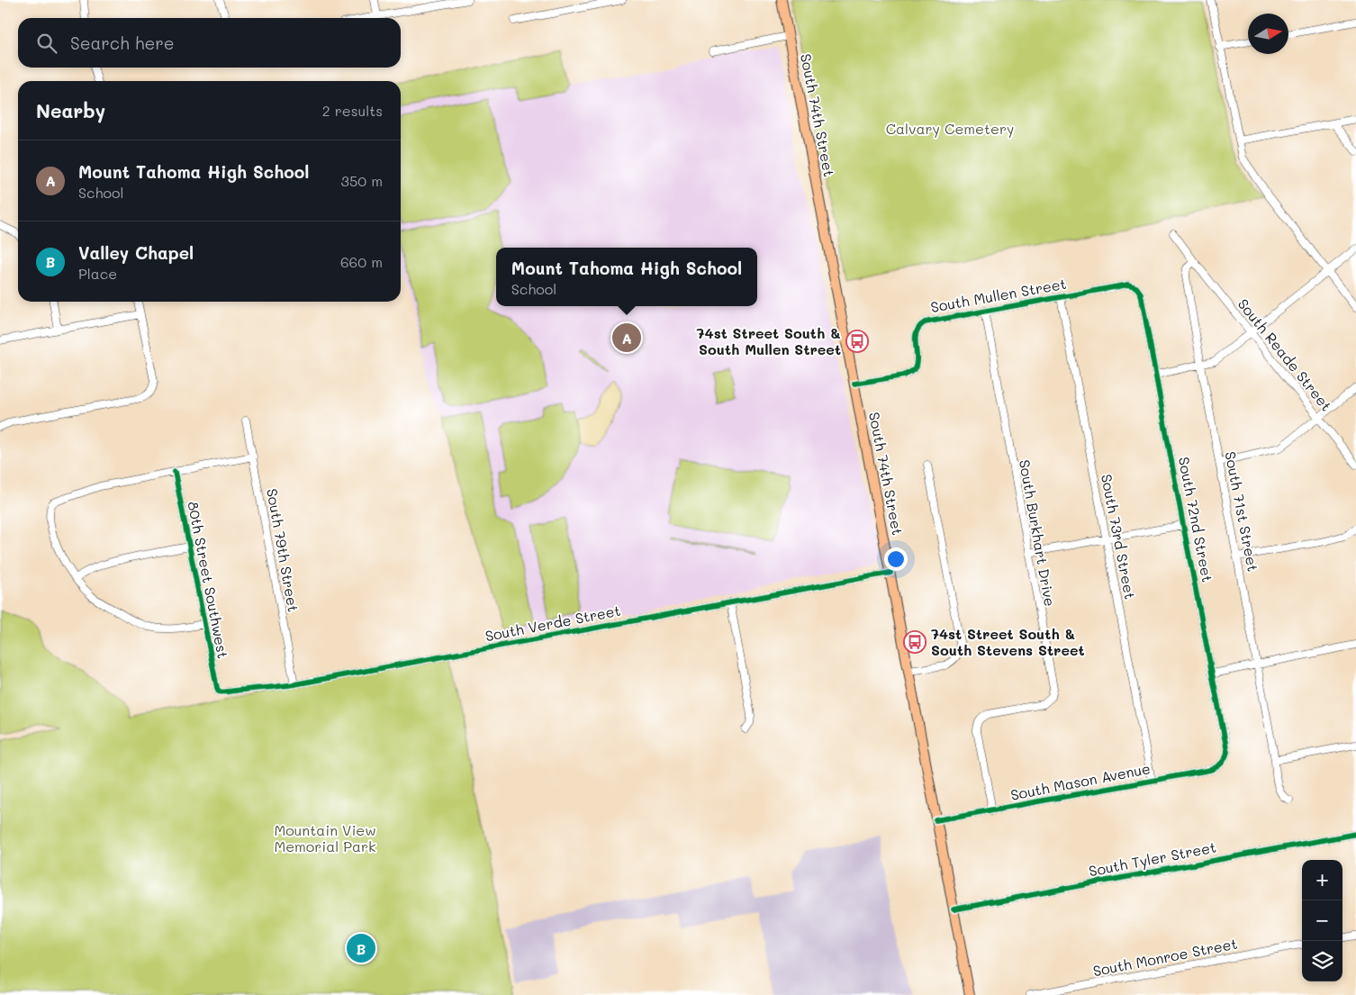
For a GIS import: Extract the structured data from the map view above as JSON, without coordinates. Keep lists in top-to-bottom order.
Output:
{
  "streets": {
    "main road": ["South 74th Street"],
    "street": [
      "South Mullen Street",
      "South Reade Street",
      "South 71st Street",
      "South 72nd Street",
      "South Burkhart Drive",
      "South 73rd Street",
      "South 79th Street",
      "80th Street Southwest",
      "South Verde Street",
      "South Mason Avenue",
      "South Tyler Street",
      "South Monroe Street"
    ]
  },
  "crossings": [
    ["South 74th Street", "South Mullen Street"],
    ["South 74th Street", "South Verde Street"],
    ["South 74th Street", "South Mason Avenue"],
    ["South 74th Street", "South Tyler Street"],
    ["South Mullen Street", "South 72nd Street"],
    ["South Mullen Street", "South Burkhart Drive"],
    ["South Mullen Street", "South 73rd Street"],
    ["South Reade Street", "South 71st Street"],
    ["South 72nd Street", "South Mason Avenue"],
    ["South Burkhart Drive", "South Mason Avenue"],
    ["South 73rd Street", "South Mason Avenue"],
    ["South 79th Street", "South Verde Street"],
    ["80th Street Southwest", "South Verde Street"]
  ],
  "parks": ["Calvary Cemetery", "Mountain View Memorial Park"],
  "places": {
    "bus stop": ["74st Street South & South Mullen Street", "74st Street South & South Stevens Street"]
  },
  "north": "right",
  "page": {
    "search": "Search here",
    "heading": ["Nearby", "2 results"],
    "list": [
      {
        "mark": "A",
        "name": "Mount Tahoma High School",
        "note": "School",
        "value": "350 m"
      },
      {
        "mark": "B",
        "name": "Valley Chapel",
        "note": "Place",
        "value": "660 m"
      }
    ],
    "popup": ["Mount Tahoma High School", "School"],
    "pins": ["A", "B"],
    "map_buttons": ["+", "−"]
  }
}
